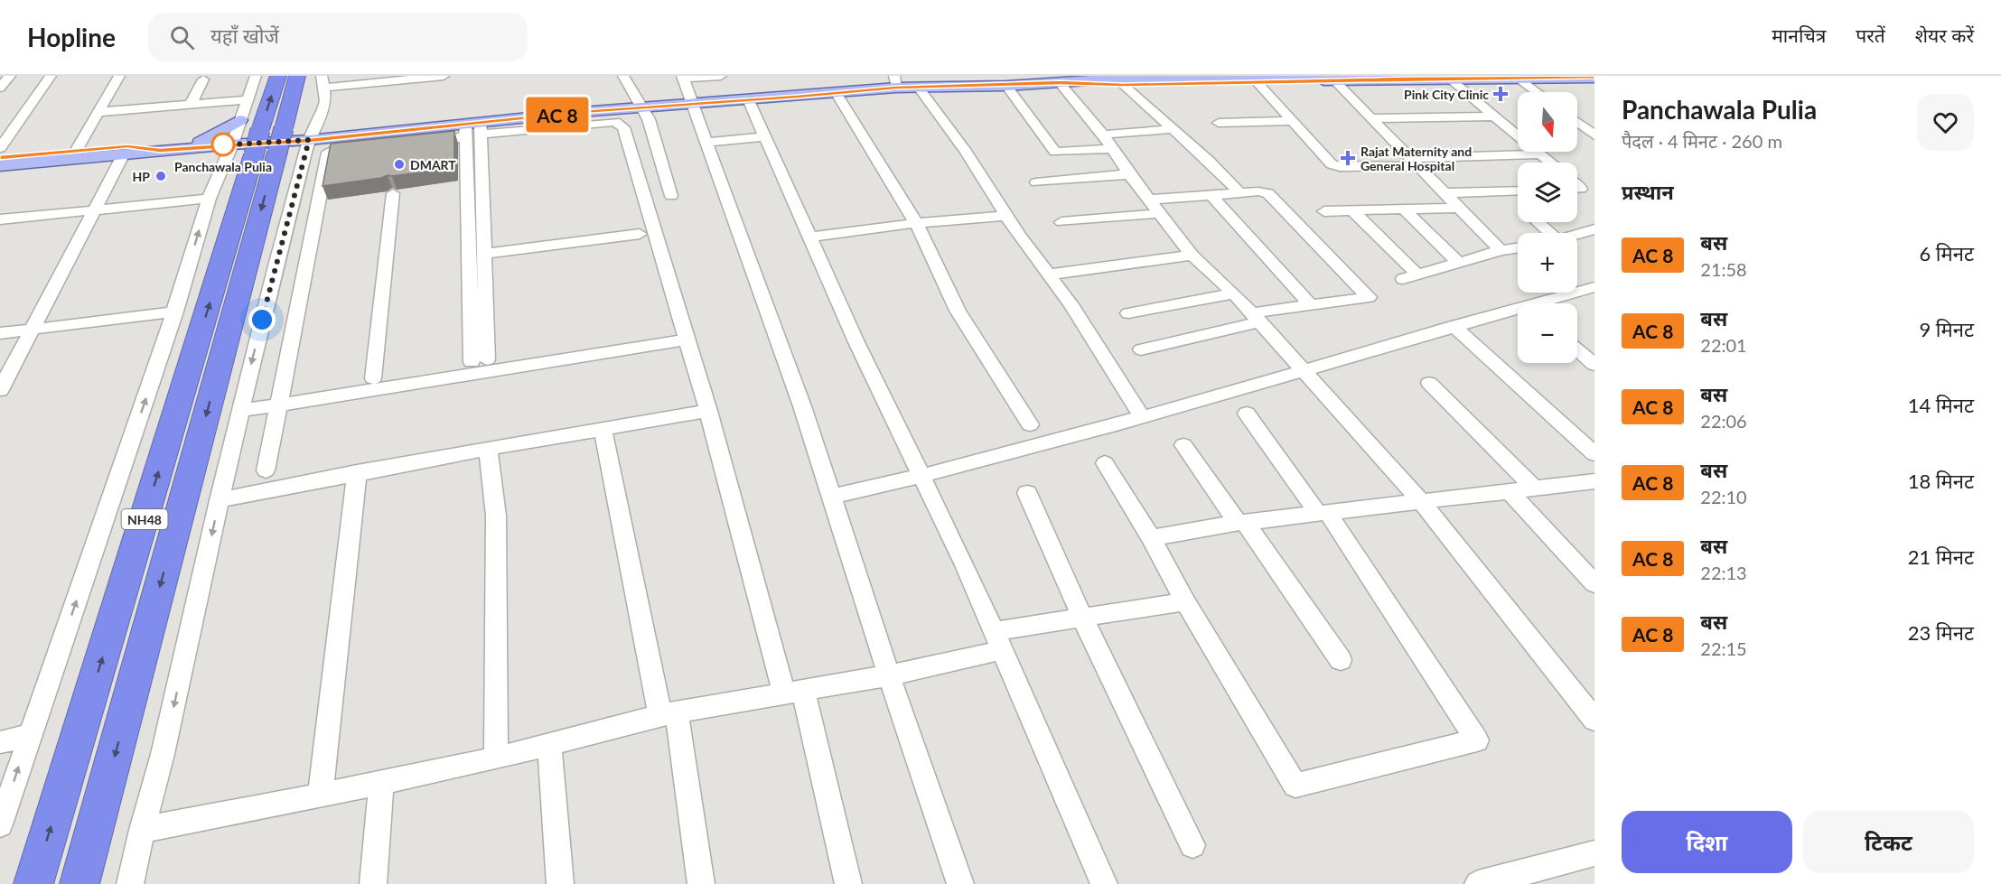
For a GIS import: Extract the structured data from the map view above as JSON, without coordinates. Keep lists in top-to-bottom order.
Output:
{
  "streets": {
    "highway": ["NH48"]
  },
  "places": {
    "health": ["Pink City Clinic", "Rajat Maternity and General Hospital"],
    "other": ["Panchawala Pulia", "DMART", "HP"]
  },
  "north": "bottom",
  "page": {
    "header": "Hopline",
    "search": "यहाँ खोजें",
    "nav": ["मानचित्र", "परतें", "शेयर करें"],
    "on_map": "AC 8",
    "heading": [
      ["Panchawala Pulia", "पैदल · 4 मिनट · 260 m"],
      "प्रस्थान"
    ],
    "map_buttons": ["+", "−"],
    "list": [
      {
        "mark": "AC 8",
        "name": "बस",
        "note": "21:58",
        "value": "6 मिनट"
      },
      {
        "mark": "AC 8",
        "name": "बस",
        "note": "22:01",
        "value": "9 मिनट"
      },
      {
        "mark": "AC 8",
        "name": "बस",
        "note": "22:06",
        "value": "14 मिनट"
      },
      {
        "mark": "AC 8",
        "name": "बस",
        "note": "22:10",
        "value": "18 मिनट"
      },
      {
        "mark": "AC 8",
        "name": "बस",
        "note": "22:13",
        "value": "21 मिनट"
      },
      {
        "mark": "AC 8",
        "name": "बस",
        "note": "22:15",
        "value": "23 मिनट"
      }
    ],
    "buttons": ["दिशा", "टिकट"]
  }
}
